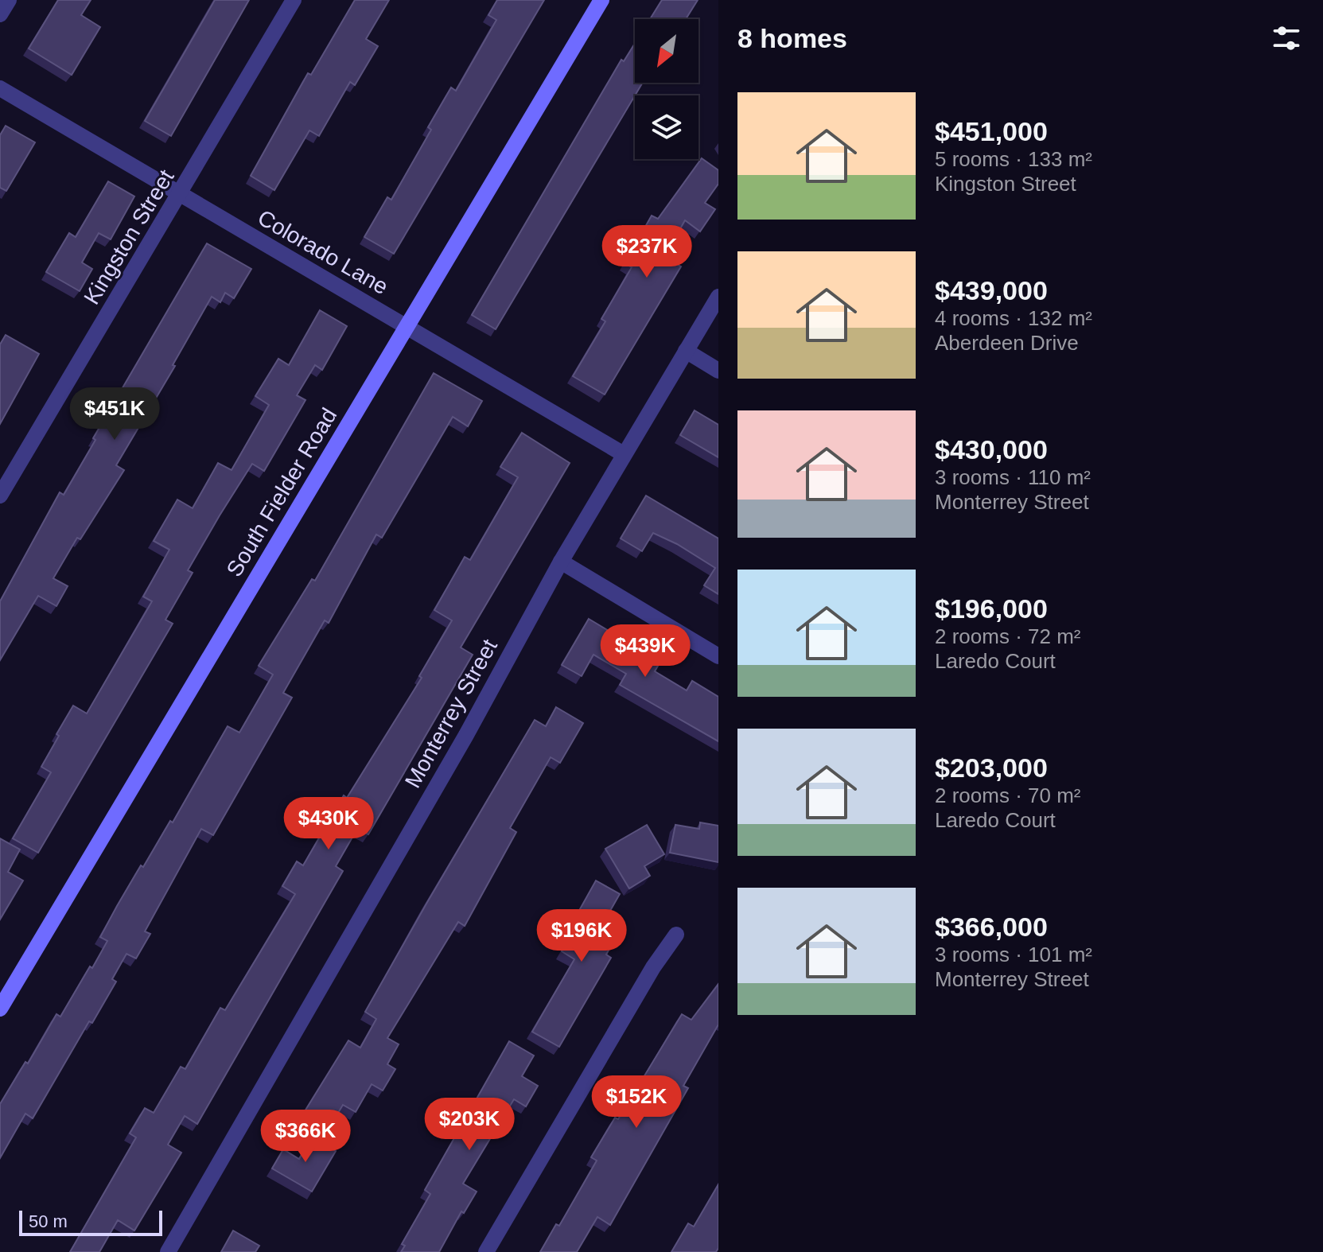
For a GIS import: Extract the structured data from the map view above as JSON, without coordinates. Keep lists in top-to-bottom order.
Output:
{
  "streets": {
    "street": [
      "Kingston Street",
      "Colorado Lane",
      "South Fielder Road",
      "Monterrey Street"
    ]
  },
  "crossings": [
    ["Kingston Street", "Colorado Lane"],
    ["Colorado Lane", "South Fielder Road"],
    ["Colorado Lane", "Monterrey Street"]
  ],
  "scale_bar": "50 m",
  "north": "bottom left",
  "page": {
    "heading": "8 homes",
    "list": [
      {
        "name": "$451,000",
        "note": "5 rooms · 133 m² · Kingston Street"
      },
      {
        "name": "$439,000",
        "note": "4 rooms · 132 m² · Aberdeen Drive"
      },
      {
        "name": "$430,000",
        "note": "3 rooms · 110 m² · Monterrey Street"
      },
      {
        "name": "$196,000",
        "note": "2 rooms · 72 m² · Laredo Court"
      },
      {
        "name": "$203,000",
        "note": "2 rooms · 70 m² · Laredo Court"
      },
      {
        "name": "$366,000",
        "note": "3 rooms · 101 m² · Monterrey Street"
      }
    ],
    "price": [
      "$237K",
      "$451K",
      "$439K",
      "$430K",
      "$196K",
      "$152K",
      "$203K",
      "$366K"
    ],
    "scale": "50 m"
  }
}
